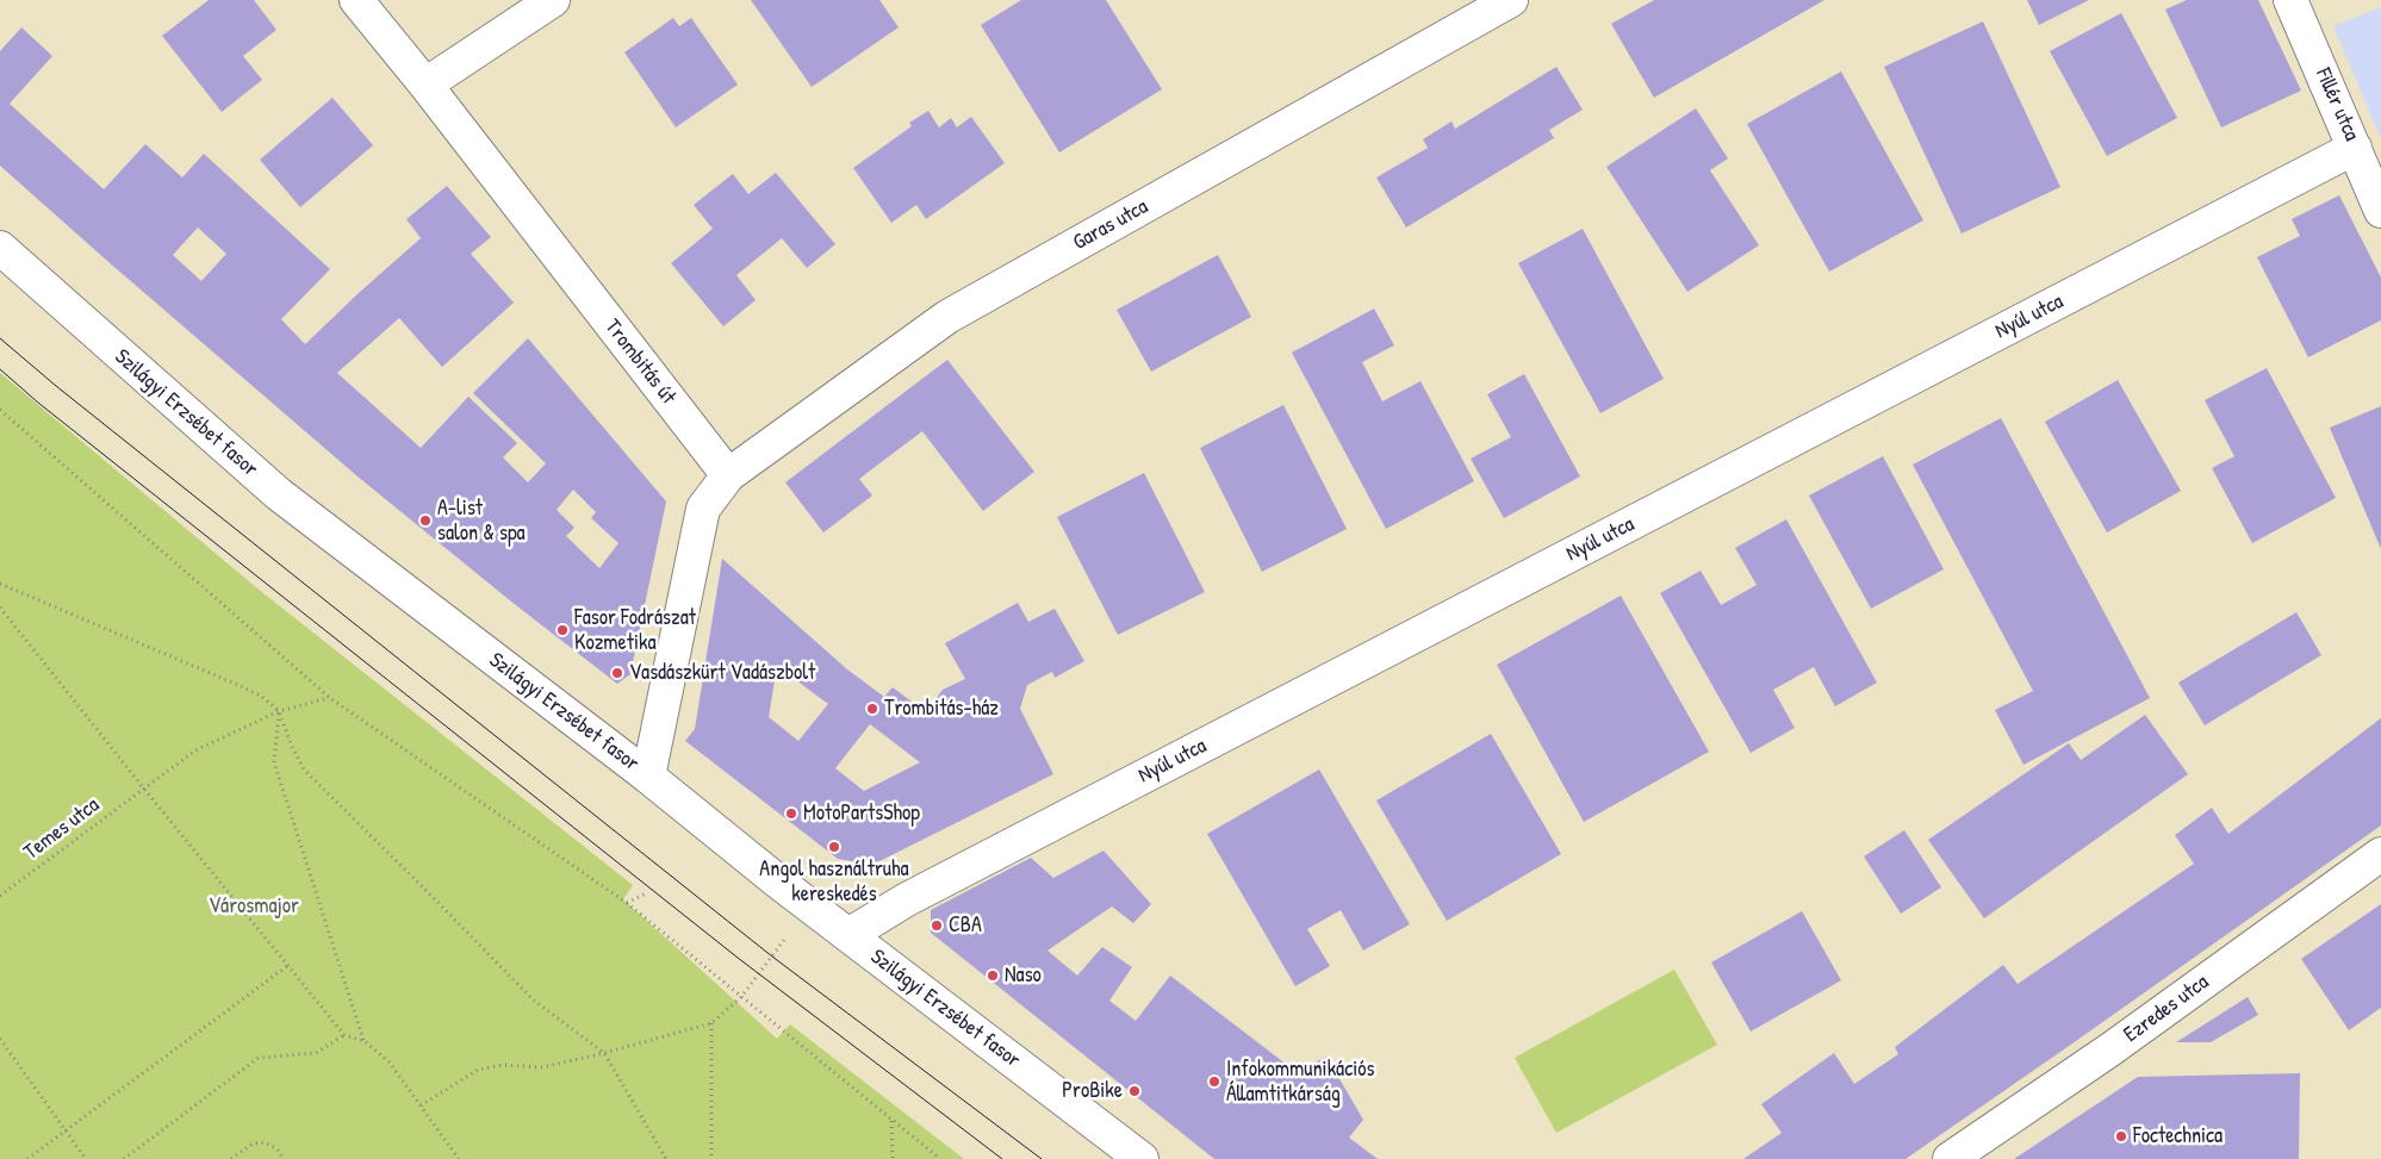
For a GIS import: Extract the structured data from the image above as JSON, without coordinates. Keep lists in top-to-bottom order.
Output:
{
  "streets": {
    "street": [
      "Fillér utca",
      "Garas utca",
      "Nyúl utca",
      "Trombitás út",
      "Szilágyi Erzsébet fasor",
      "Ezredes utca"
    ],
    "path": ["Temes utca"]
  },
  "crossings": [
    ["Fillér utca", "Nyúl utca"],
    ["Garas utca", "Trombitás út"],
    ["Nyúl utca", "Szilágyi Erzsébet fasor"]
  ],
  "parks": ["Városmajor"],
  "places": [
    "A-list salon & spa",
    "Fasor Fodrászat Kozmetika",
    "Vasdászkürt Vadászbolt",
    "Trombitás-ház",
    "MotoPartsShop",
    "Angol használtruha kereskedés",
    "CBA",
    "Naso",
    "Infokommunikációs Államtitkárság",
    "ProBike",
    "Foctechnica"
  ]
}
